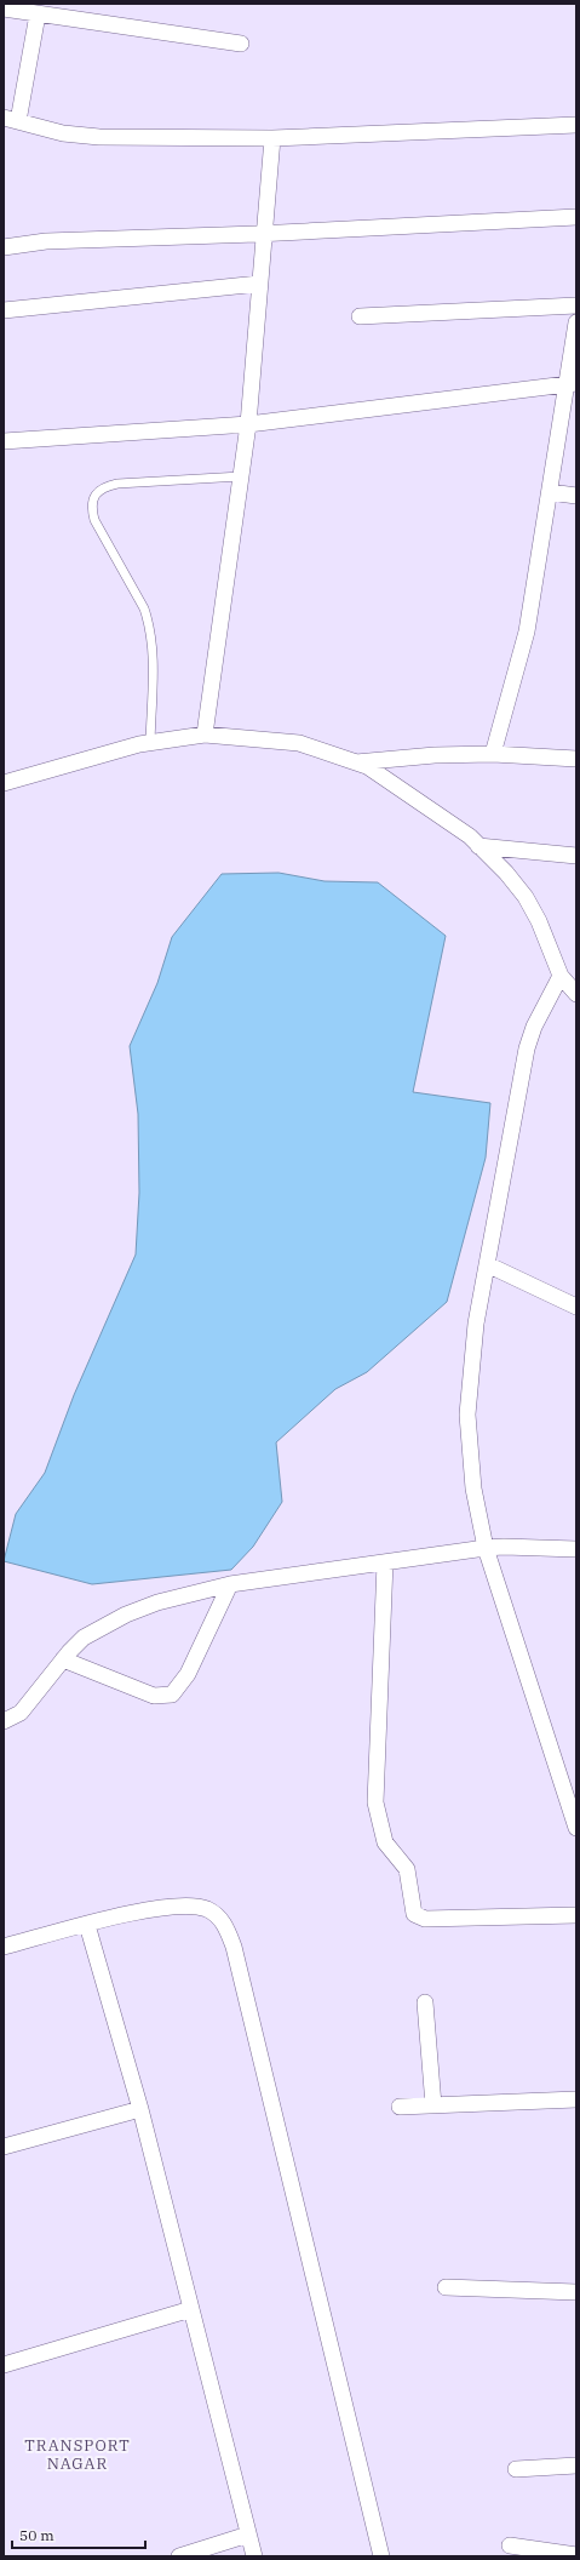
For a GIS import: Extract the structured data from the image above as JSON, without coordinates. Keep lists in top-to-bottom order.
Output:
{
  "districts": ["TRANSPORT NAGAR"],
  "scale_bar": "50 m"
}
